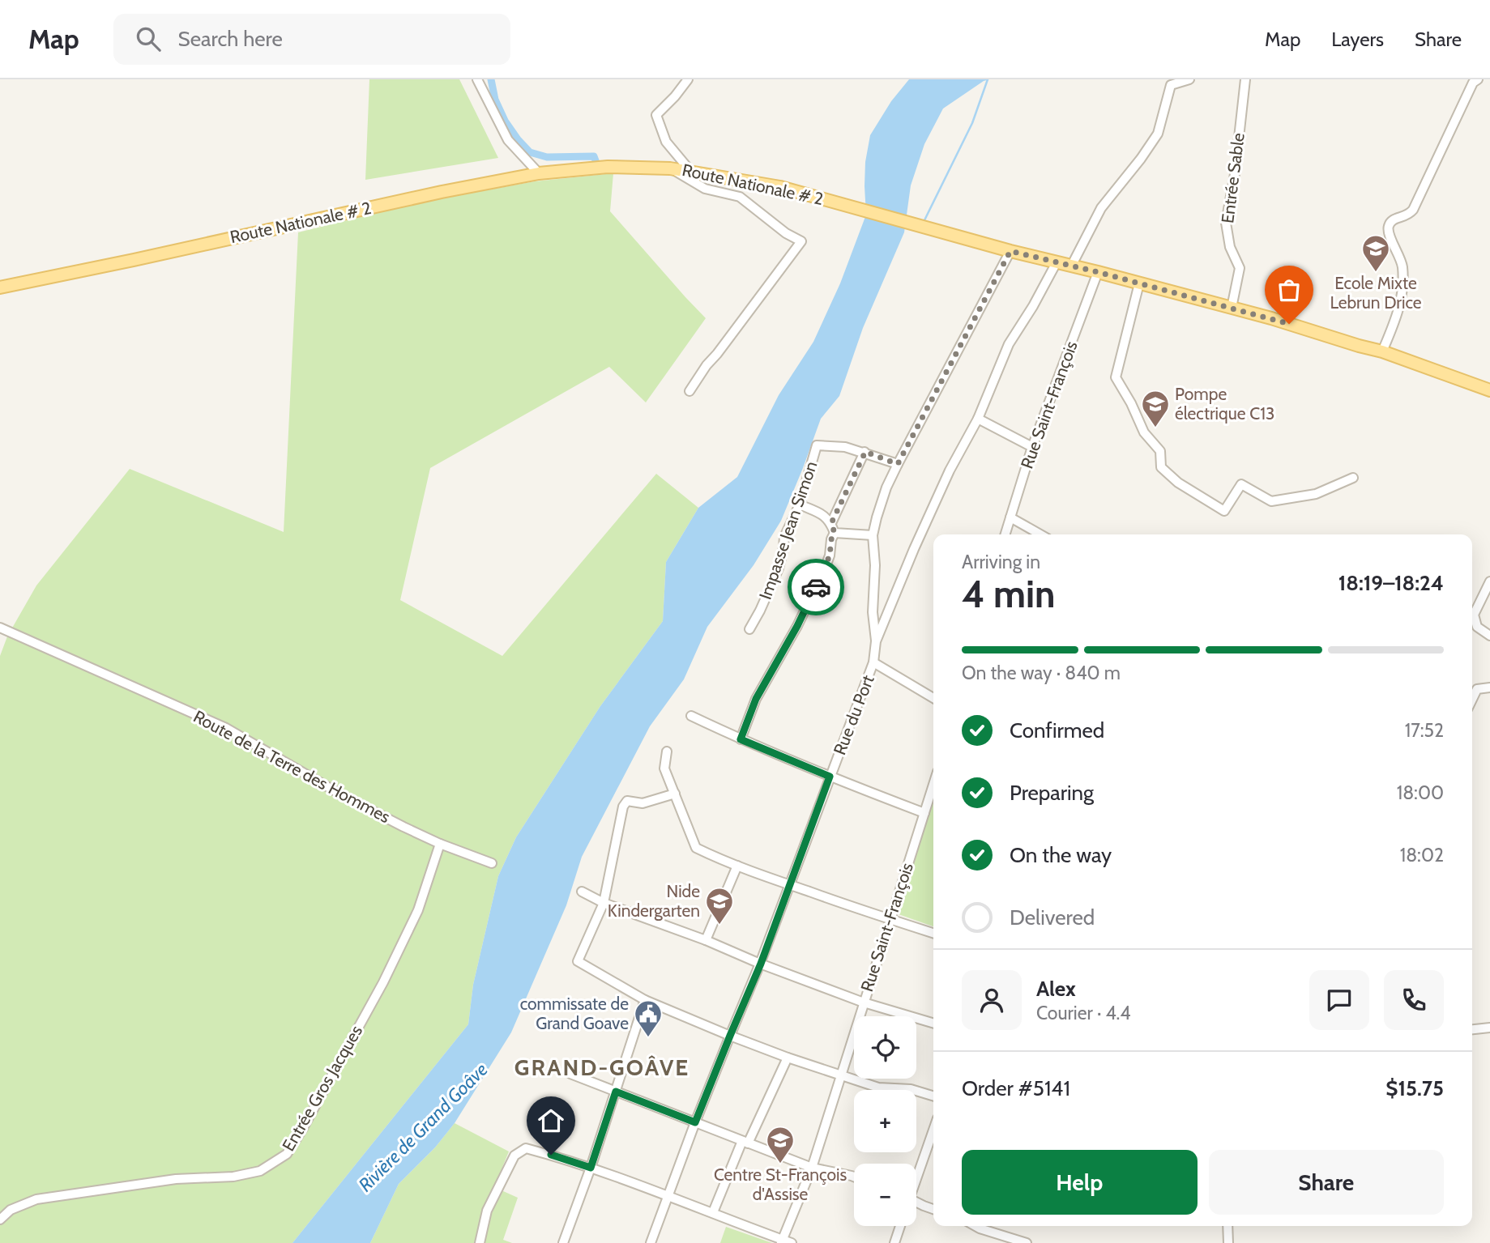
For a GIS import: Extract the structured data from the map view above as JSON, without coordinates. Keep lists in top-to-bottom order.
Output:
{
  "streets": {
    "main road": ["Route Nationale # 2"],
    "street": [
      "Entrée Sable",
      "Rue Saint-François",
      "Impasse Jean Simon",
      "Rue du Port",
      "Route de la Terre des Hommes",
      "Entrée Gros Jacques"
    ]
  },
  "crossings": [
    ["Entrée Sable", "Route Nationale # 2"],
    ["Route Nationale # 2", "Rue Saint-François"],
    ["Route Nationale # 2", "Rue du Port"],
    ["Route de la Terre des Hommes", "Entrée Gros Jacques"]
  ],
  "districts": ["GRAND-GOÂVE"],
  "water": ["Rivière de Grand Goâve"],
  "places": {
    "school or university": [
      "Ecole Mixte Lebrun Drice",
      "Pompe électrique C13",
      "Nide Kindergarten",
      "Centre St-François d'Assise"
    ],
    "public building": ["commissate de Grand Goave"]
  },
  "page": {
    "header": "Map",
    "search": "Search here",
    "nav": ["Map", "Layers", "Share"],
    "heading": ["4 min", "Arriving in", "18:19–18:24"],
    "panel": [
      "Alex",
      "Courier · 4.4",
      "Order #5141",
      "$15.75"
    ],
    "bar": "On the way · 840 m",
    "list": [
      ["Confirmed", "17:52"],
      ["Preparing", "18:00"],
      ["On the way", "18:02"],
      "Delivered"
    ],
    "map_buttons": ["+", "−"],
    "buttons": ["Help", "Share"]
  }
}
